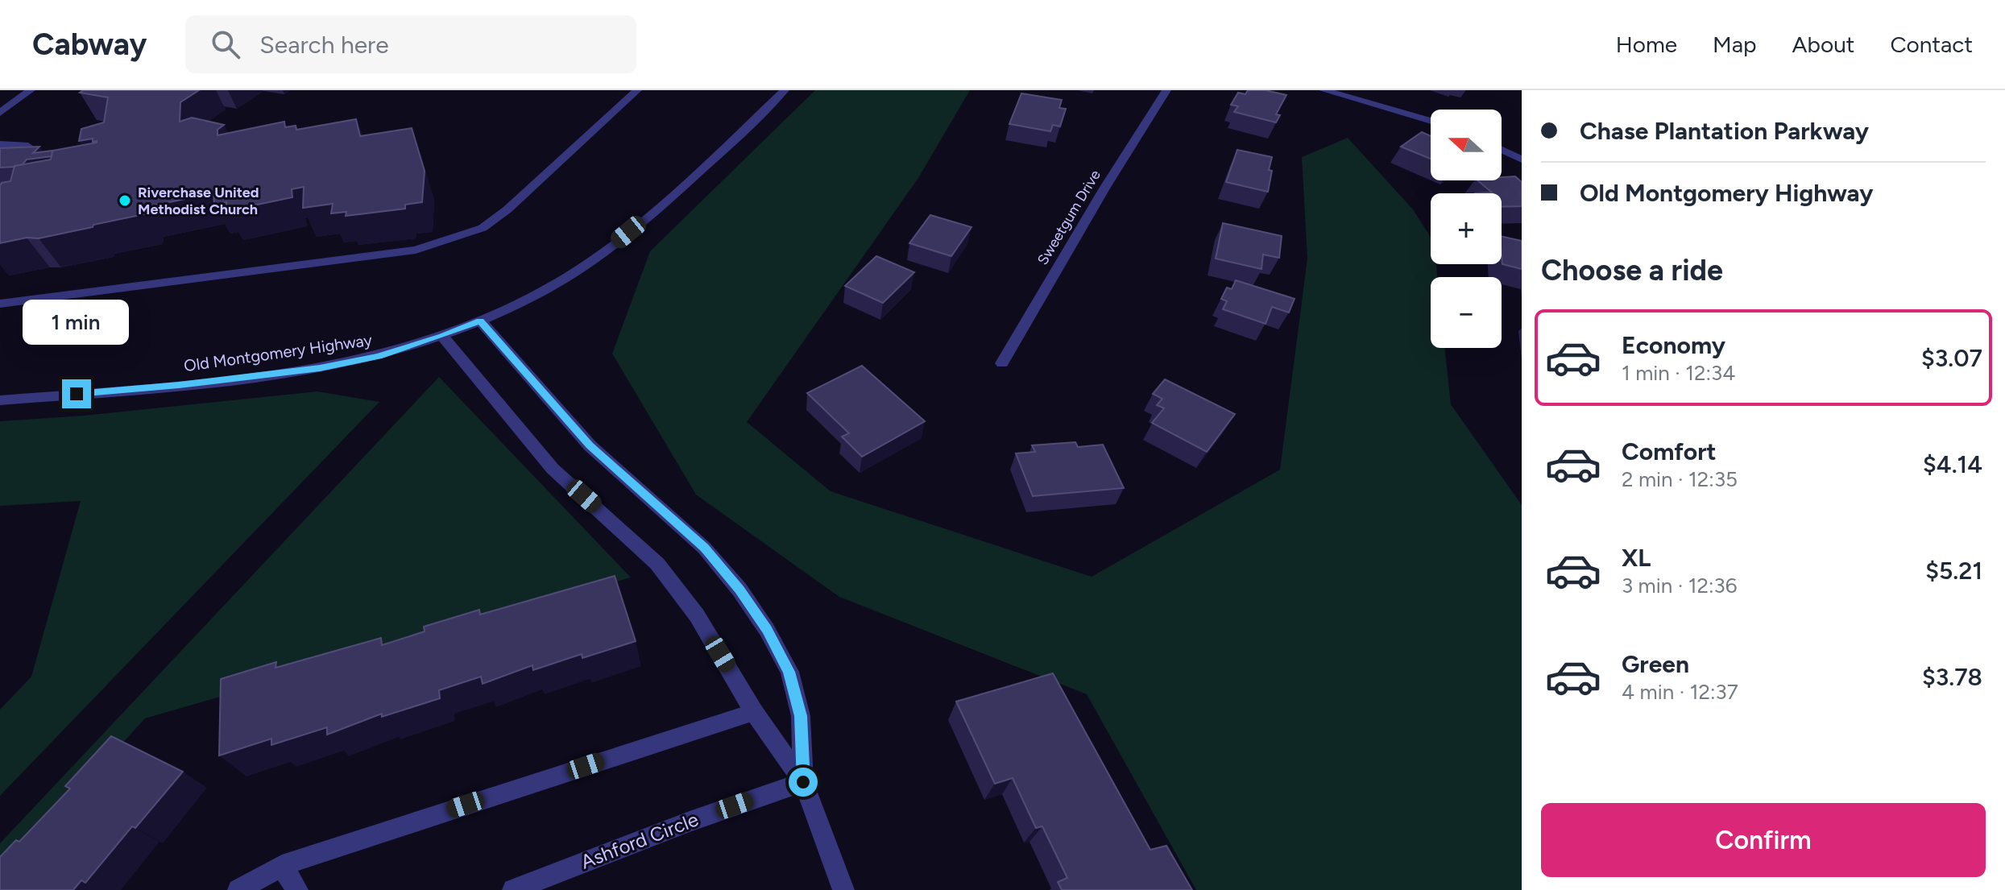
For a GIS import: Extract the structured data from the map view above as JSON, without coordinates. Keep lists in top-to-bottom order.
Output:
{
  "streets": {
    "street": ["Sweetgum Drive", "Old Montgomery Highway", "Ashford Circle"]
  },
  "places": ["Riverchase United Methodist Church"],
  "north": "left",
  "page": {
    "header": "Cabway",
    "search": "Search here",
    "nav": [
      "Home",
      "Map",
      "About",
      "Contact"
    ],
    "banner": ["Chase Plantation Parkway", "Old Montgomery Highway"],
    "map_buttons": ["+", "−"],
    "heading": "Choose a ride",
    "bubble": "1 min",
    "list": [
      {
        "name": "Economy",
        "note": "1 min · 12:34",
        "value": "$3.07"
      },
      {
        "name": "Comfort",
        "note": "2 min · 12:35",
        "value": "$4.14"
      },
      {
        "name": "XL",
        "note": "3 min · 12:36",
        "value": "$5.21"
      },
      {
        "name": "Green",
        "note": "4 min · 12:37",
        "value": "$3.78"
      }
    ],
    "buttons": "Confirm"
  }
}
